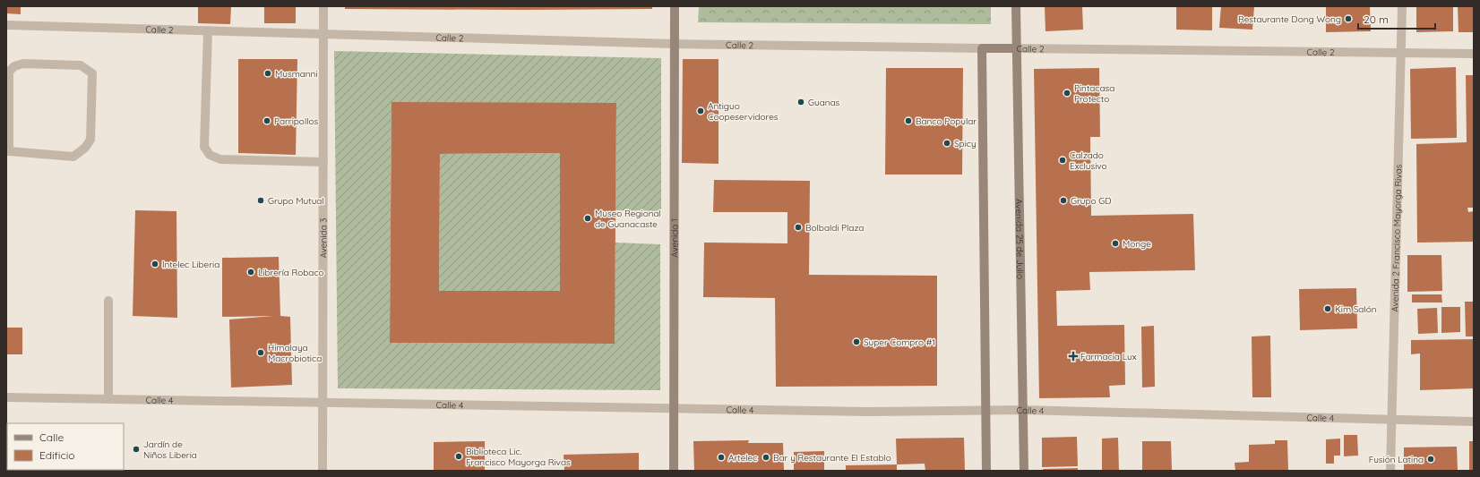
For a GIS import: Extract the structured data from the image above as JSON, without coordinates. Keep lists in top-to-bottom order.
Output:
{
  "streets": {
    "street": [
      "Calle 2",
      "Avenida 1",
      "Avenida 25 de Julio",
      "Avenida 2 Francisco Mayorga Rivas",
      "Avenida 3",
      "Calle 4"
    ]
  },
  "crossings": [
    ["Calle 2", "Avenida 1"],
    ["Calle 2", "Avenida 25 de Julio"],
    ["Calle 2", "Avenida 2 Francisco Mayorga Rivas"],
    ["Calle 2", "Avenida 3"],
    ["Avenida 1", "Calle 4"],
    ["Avenida 25 de Julio", "Calle 4"],
    ["Avenida 2 Francisco Mayorga Rivas", "Calle 4"],
    ["Avenida 3", "Calle 4"]
  ],
  "places": {
    "other": [
      "Restaurante Dong Wong",
      "Musmanni",
      "Pintacasa Protecto",
      "Guanas",
      "Antiguo Coopeservidores",
      "Parripollos",
      "Banco Popular",
      "Spicy",
      "Calzado Exclusivo",
      "Grupo Mutual",
      "Grupo GD",
      "Museo Regional de Guanacaste",
      "Bolbaldi Plaza",
      "Monge",
      "Intelec Liberia",
      "Librería Robaco",
      "Kim Salón",
      "Super Compro #1",
      "Himalaya Macrobiotica",
      "Jardín de Niños Liberia",
      "Biblioteca Lic. Francisco Mayorga Rivas",
      "Artelec",
      "Bar y Restaurante El Establo",
      "Fusión Latina"
    ],
    "health": ["Farmacia Lux"]
  },
  "legend": ["Calle", "Edificio"],
  "scale_bar": "20 m"
}
